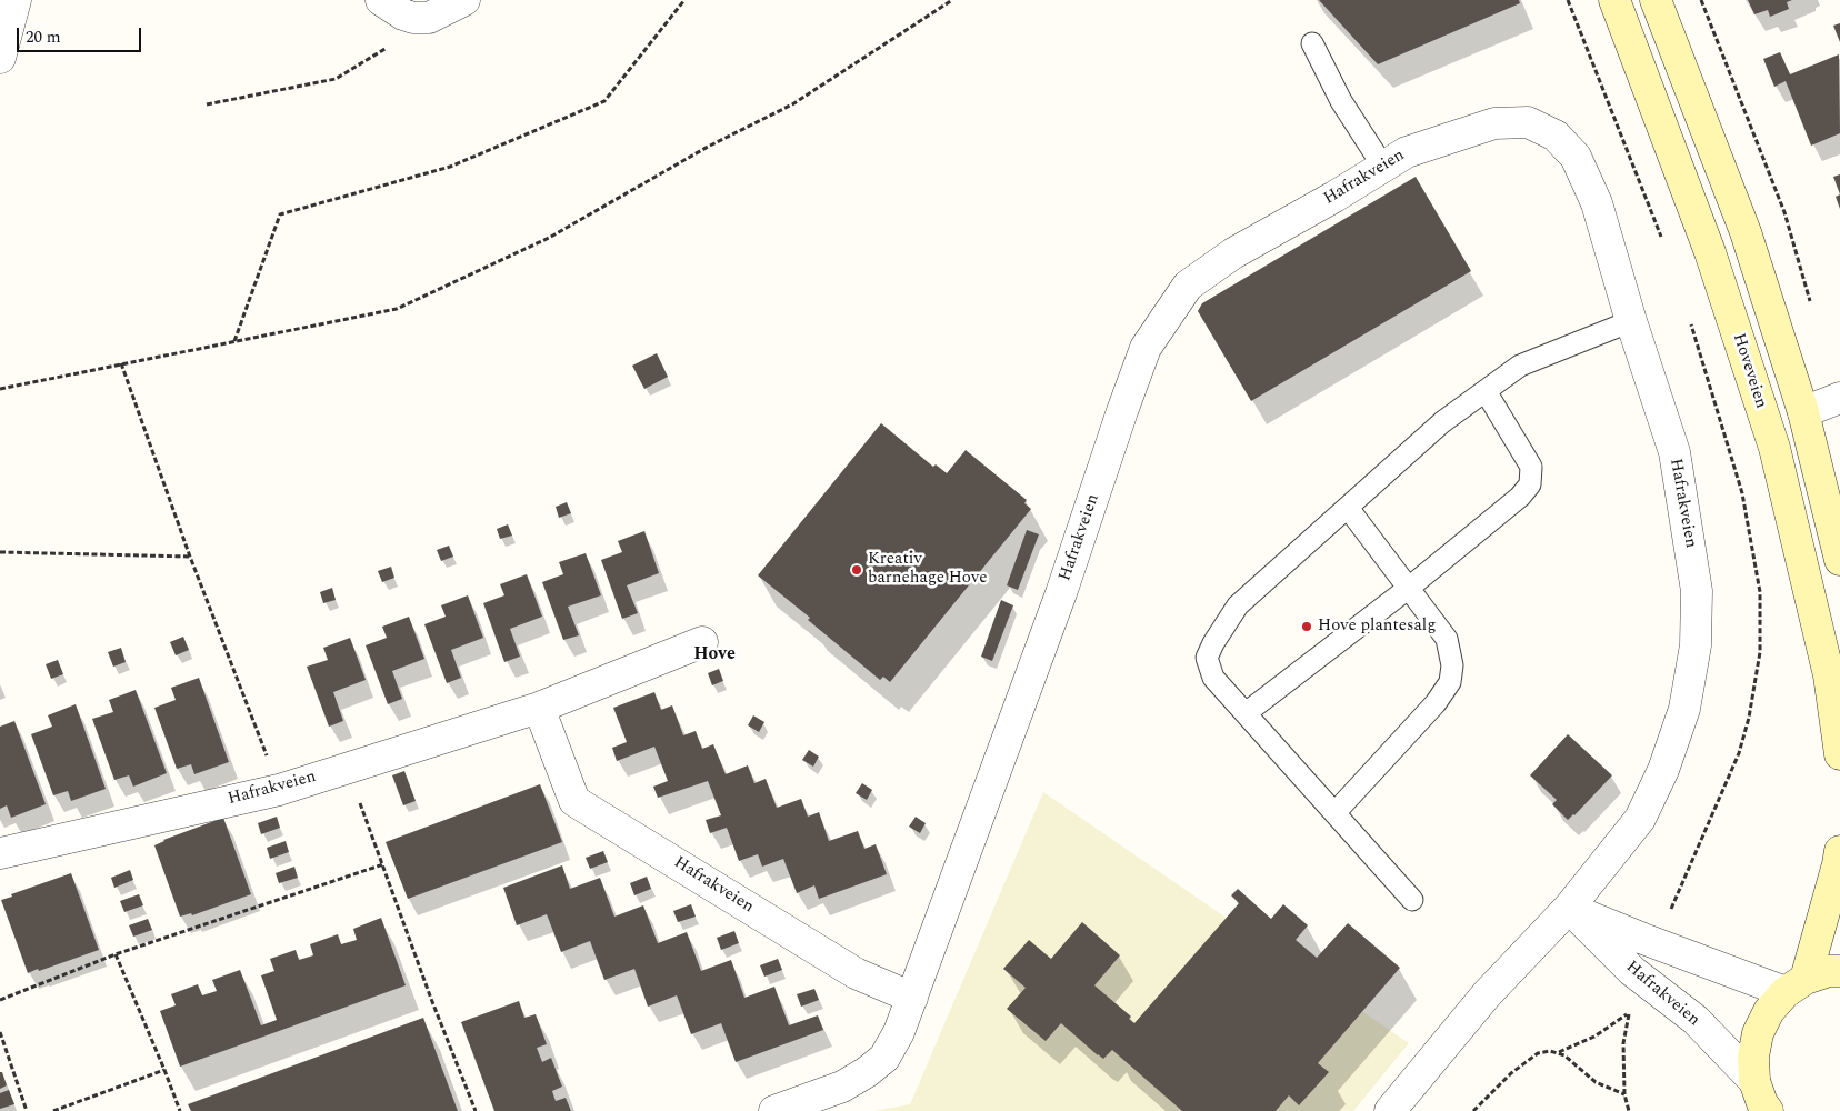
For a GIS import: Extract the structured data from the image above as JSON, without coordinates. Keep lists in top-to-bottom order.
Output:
{
  "streets": {
    "main road": ["Hoveveien"],
    "street": ["Hafrakveien"]
  },
  "districts": ["Hove"],
  "places": ["Kreativ barnehage Hove", "Hove plantesalg"],
  "scale_bar": "20 m"
}
